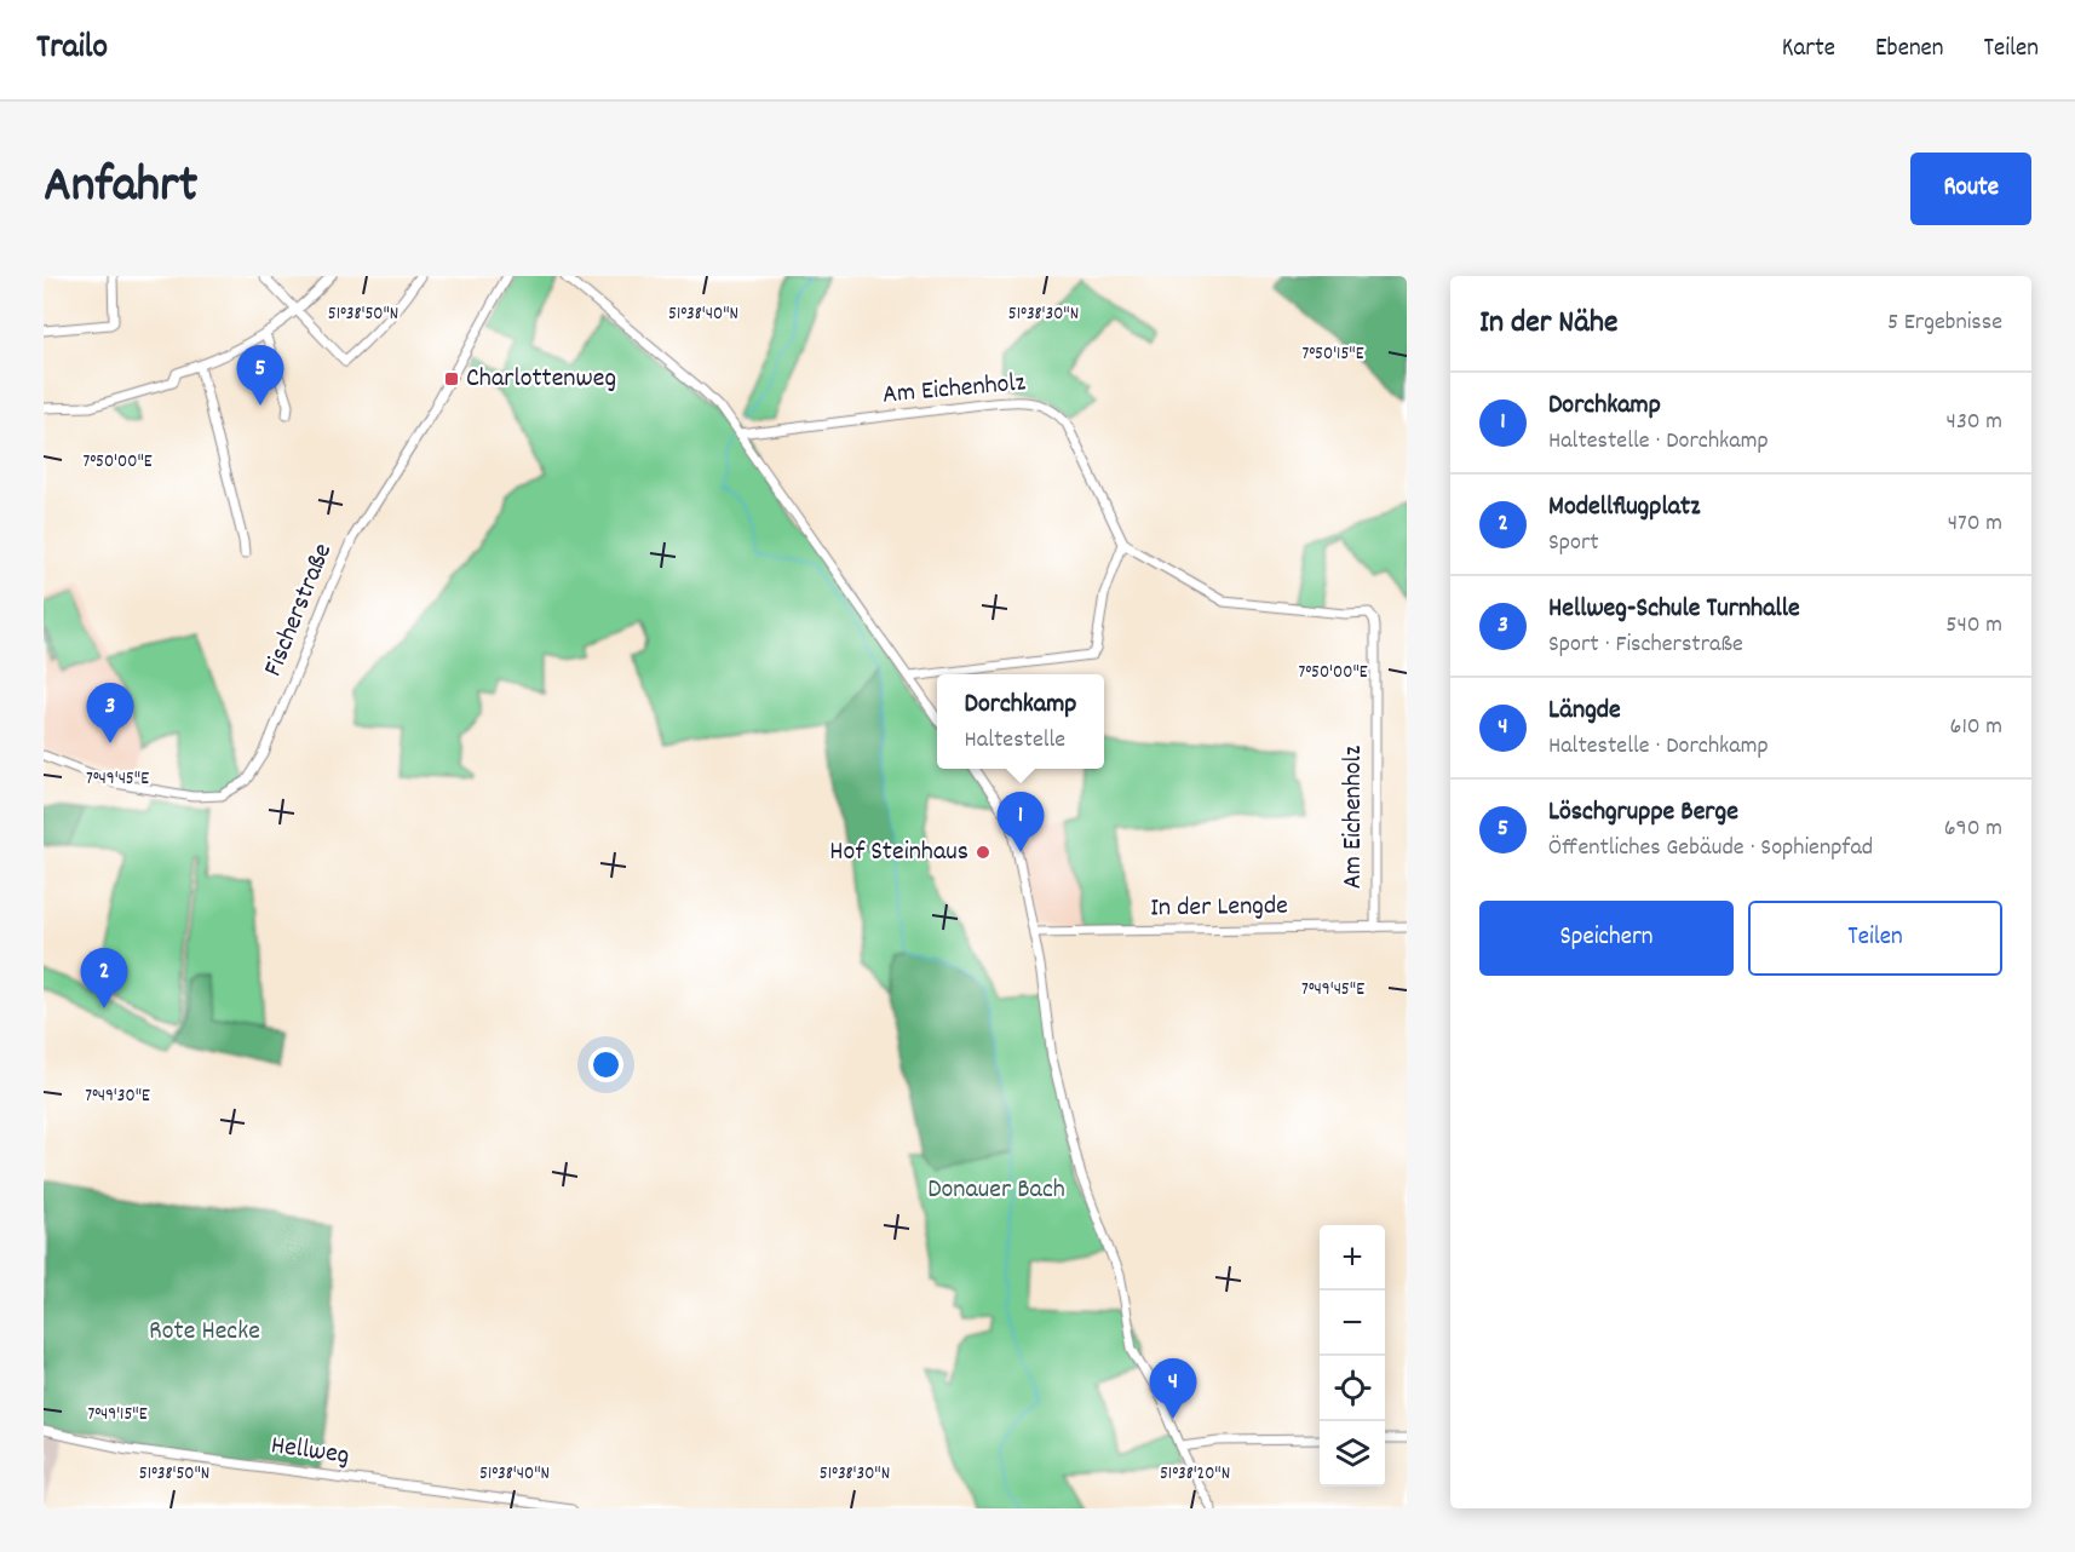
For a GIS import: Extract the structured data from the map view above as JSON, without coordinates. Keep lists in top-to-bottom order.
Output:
{
  "streets": {
    "street": [
      "Am Eichenholz",
      "Fischerstraße",
      "In der Lengde",
      "Hellweg"
    ]
  },
  "crossings": [
    ["Am Eichenholz", "In der Lengde"]
  ],
  "parks": ["Donauer Bach", "Rote Hecke"],
  "places": {
    "transit": ["Charlottenweg"],
    "other": ["Hof Steinhaus"]
  },
  "page": {
    "header": "Trailo",
    "nav": ["Karte", "Ebenen", "Teilen"],
    "title": "Anfahrt",
    "buttons": [
      "Route",
      ["Speichern", "Teilen"]
    ],
    "heading": ["In der Nähe", "5 Ergebnisse"],
    "pins": [
      "5",
      "3",
      "1",
      "2",
      "4"
    ],
    "list": [
      {
        "mark": "1",
        "name": "Dorchkamp",
        "note": "Haltestelle · Dorchkamp",
        "value": "430 m"
      },
      {
        "mark": "2",
        "name": "Modellflugplatz",
        "note": "Sport",
        "value": "470 m"
      },
      {
        "mark": "3",
        "name": "Hellweg-Schule Turnhalle",
        "note": "Sport · Fischerstraße",
        "value": "540 m"
      },
      {
        "mark": "4",
        "name": "Längde",
        "note": "Haltestelle · Dorchkamp",
        "value": "610 m"
      },
      {
        "mark": "5",
        "name": "Löschgruppe Berge",
        "note": "Öffentliches Gebäude · Sophienpfad",
        "value": "690 m"
      }
    ],
    "popup": ["Dorchkamp", "Haltestelle"],
    "map_buttons": ["+", "−"]
  },
  "coordinates": [
    "51°38'50\"N",
    "51°38'40\"N",
    "51°38'30\"N",
    "7°50'15\"E",
    "7°50'00\"E",
    "7°49'45\"E",
    "7°49'30\"E",
    "7°49'15\"E",
    "51°38'20\"N"
  ]
}
